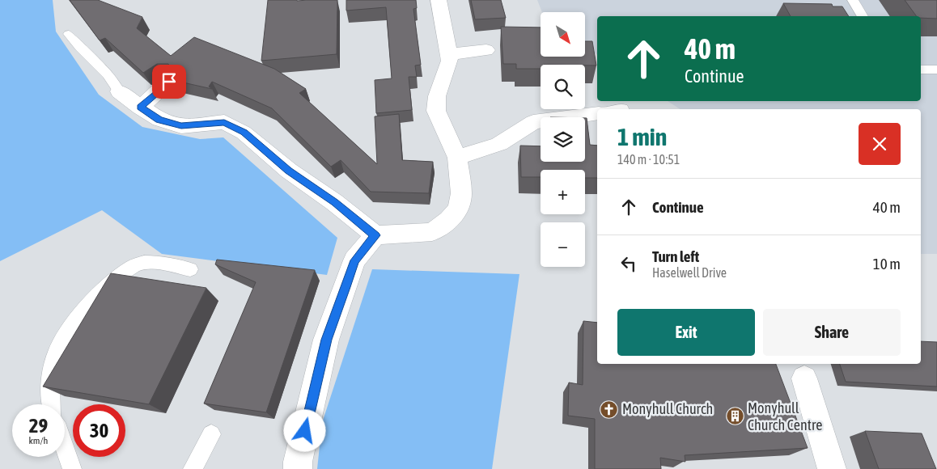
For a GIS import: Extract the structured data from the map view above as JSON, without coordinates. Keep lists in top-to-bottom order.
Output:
{
  "places": {
    "church": ["Monyhull Church"],
    "building": ["Monyhull Church Centre"]
  },
  "north": "bottom right",
  "page": {
    "map_buttons": ["+", "−"],
    "turn": ["40 m", "Continue"],
    "heading": ["1 min", "140 m · 10:51"],
    "list": [
      {
        "name": "Continue",
        "value": "40 m"
      },
      {
        "name": "Turn left",
        "note": "Haselwell Drive",
        "value": "10 m"
      }
    ],
    "buttons": ["Exit", "Share"],
    "speed": "29 km/h",
    "limit": "30"
  }
}
